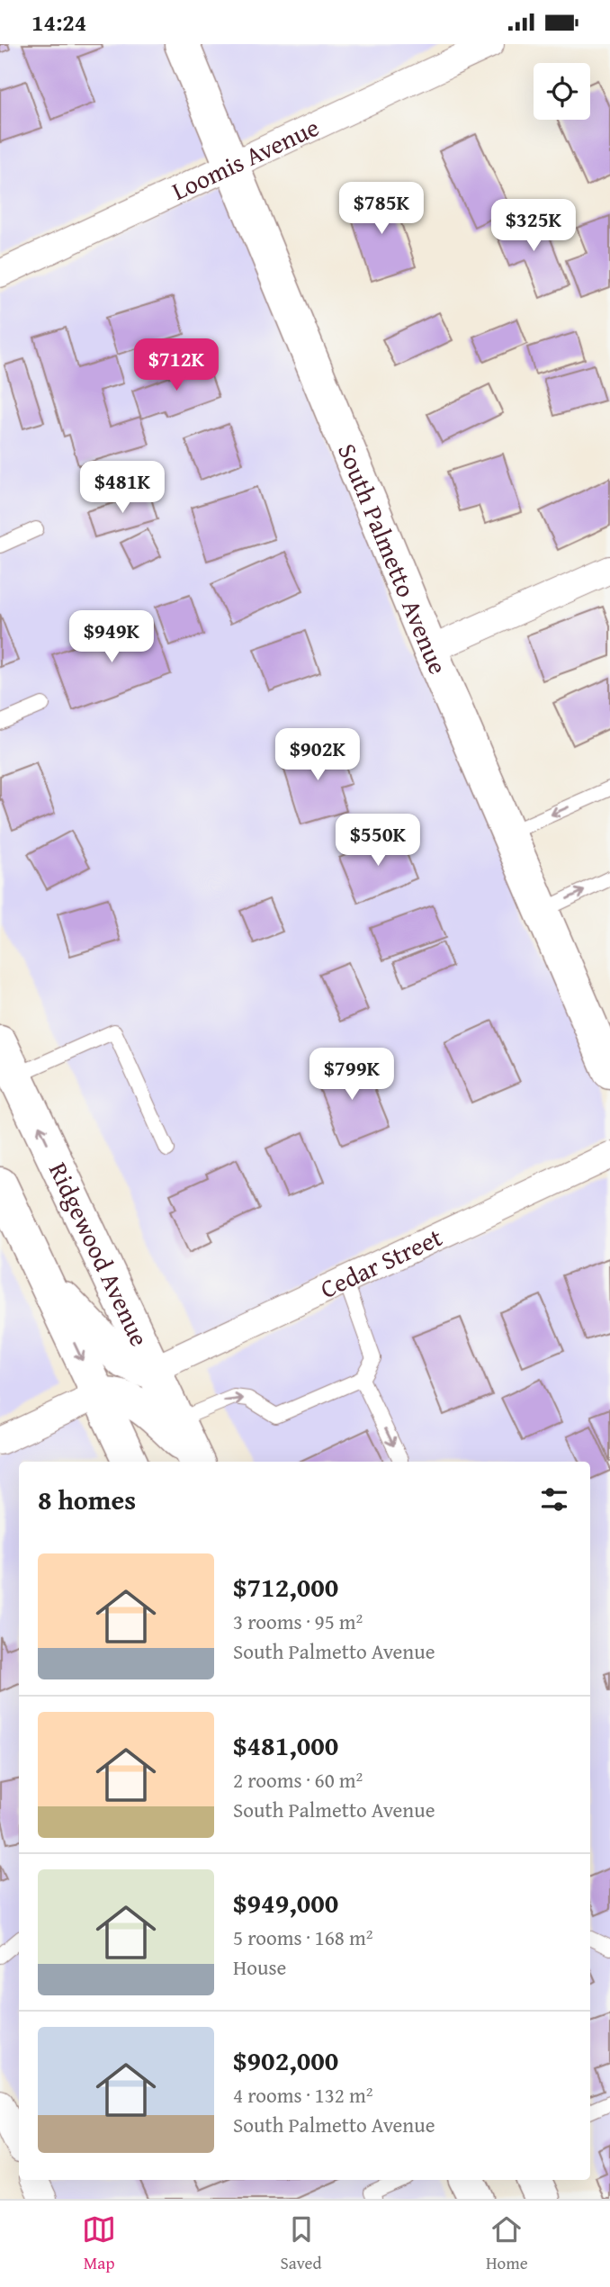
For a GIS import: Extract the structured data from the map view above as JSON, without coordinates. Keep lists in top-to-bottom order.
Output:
{
  "streets": {
    "street": [
      "Loomis Avenue",
      "South Palmetto Avenue",
      "Ridgewood Avenue",
      "Cedar Street"
    ]
  },
  "crossings": [
    ["Loomis Avenue", "South Palmetto Avenue"],
    ["Ridgewood Avenue", "Cedar Street"]
  ],
  "page": {
    "status": "14:24",
    "price": [
      "$785K",
      "$325K",
      "$712K",
      "$481K",
      "$949K",
      "$902K",
      "$550K",
      "$799K"
    ],
    "heading": "8 homes",
    "list": [
      {
        "name": "$712,000",
        "note": "3 rooms · 95 m² · South Palmetto Avenue"
      },
      {
        "name": "$481,000",
        "note": "2 rooms · 60 m² · South Palmetto Avenue"
      },
      {
        "name": "$949,000",
        "note": "5 rooms · 168 m² · House"
      },
      {
        "name": "$902,000",
        "note": "4 rooms · 132 m² · South Palmetto Avenue"
      }
    ],
    "tabs": ["Map", "Saved", "Home"]
  }
}
